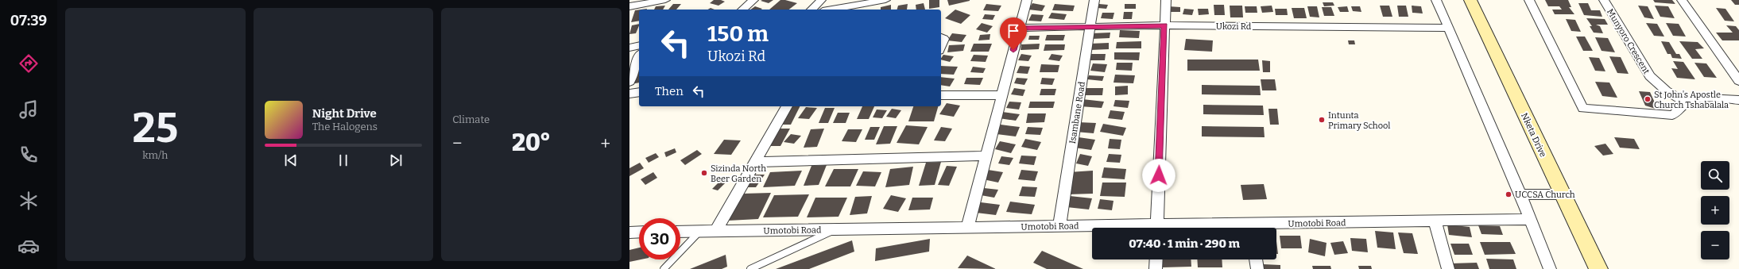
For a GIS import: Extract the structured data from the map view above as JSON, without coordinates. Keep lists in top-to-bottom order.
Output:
{
  "streets": {
    "street": [
      "Ukozi Rd",
      "Munyoro Crescent",
      "Isambane Road",
      "Nketa Drive",
      "Umotobi Road"
    ]
  },
  "crossings": [
    ["Ukozi Rd", "Isambane Road"],
    ["Isambane Road", "Umotobi Road"]
  ],
  "places": [
    "St John's Apostle Church Tshabalala",
    "Intunta Primary School",
    "Sizinda North Beer Garden",
    "UCCSA Church"
  ],
  "page": {
    "tabs": "07:39",
    "tile": [
      ["25", "km/h"],
      "Climate"
    ],
    "turn": ["150 m", "Ukozi Rd"],
    "then": "Then",
    "song": ["Night Drive", "The Halogens"],
    "heat": ["−", "20°", "+"],
    "map_buttons": ["+", "−"],
    "limit": "30",
    "trip": "07:40 · 1 min · 290 m"
  }
}
